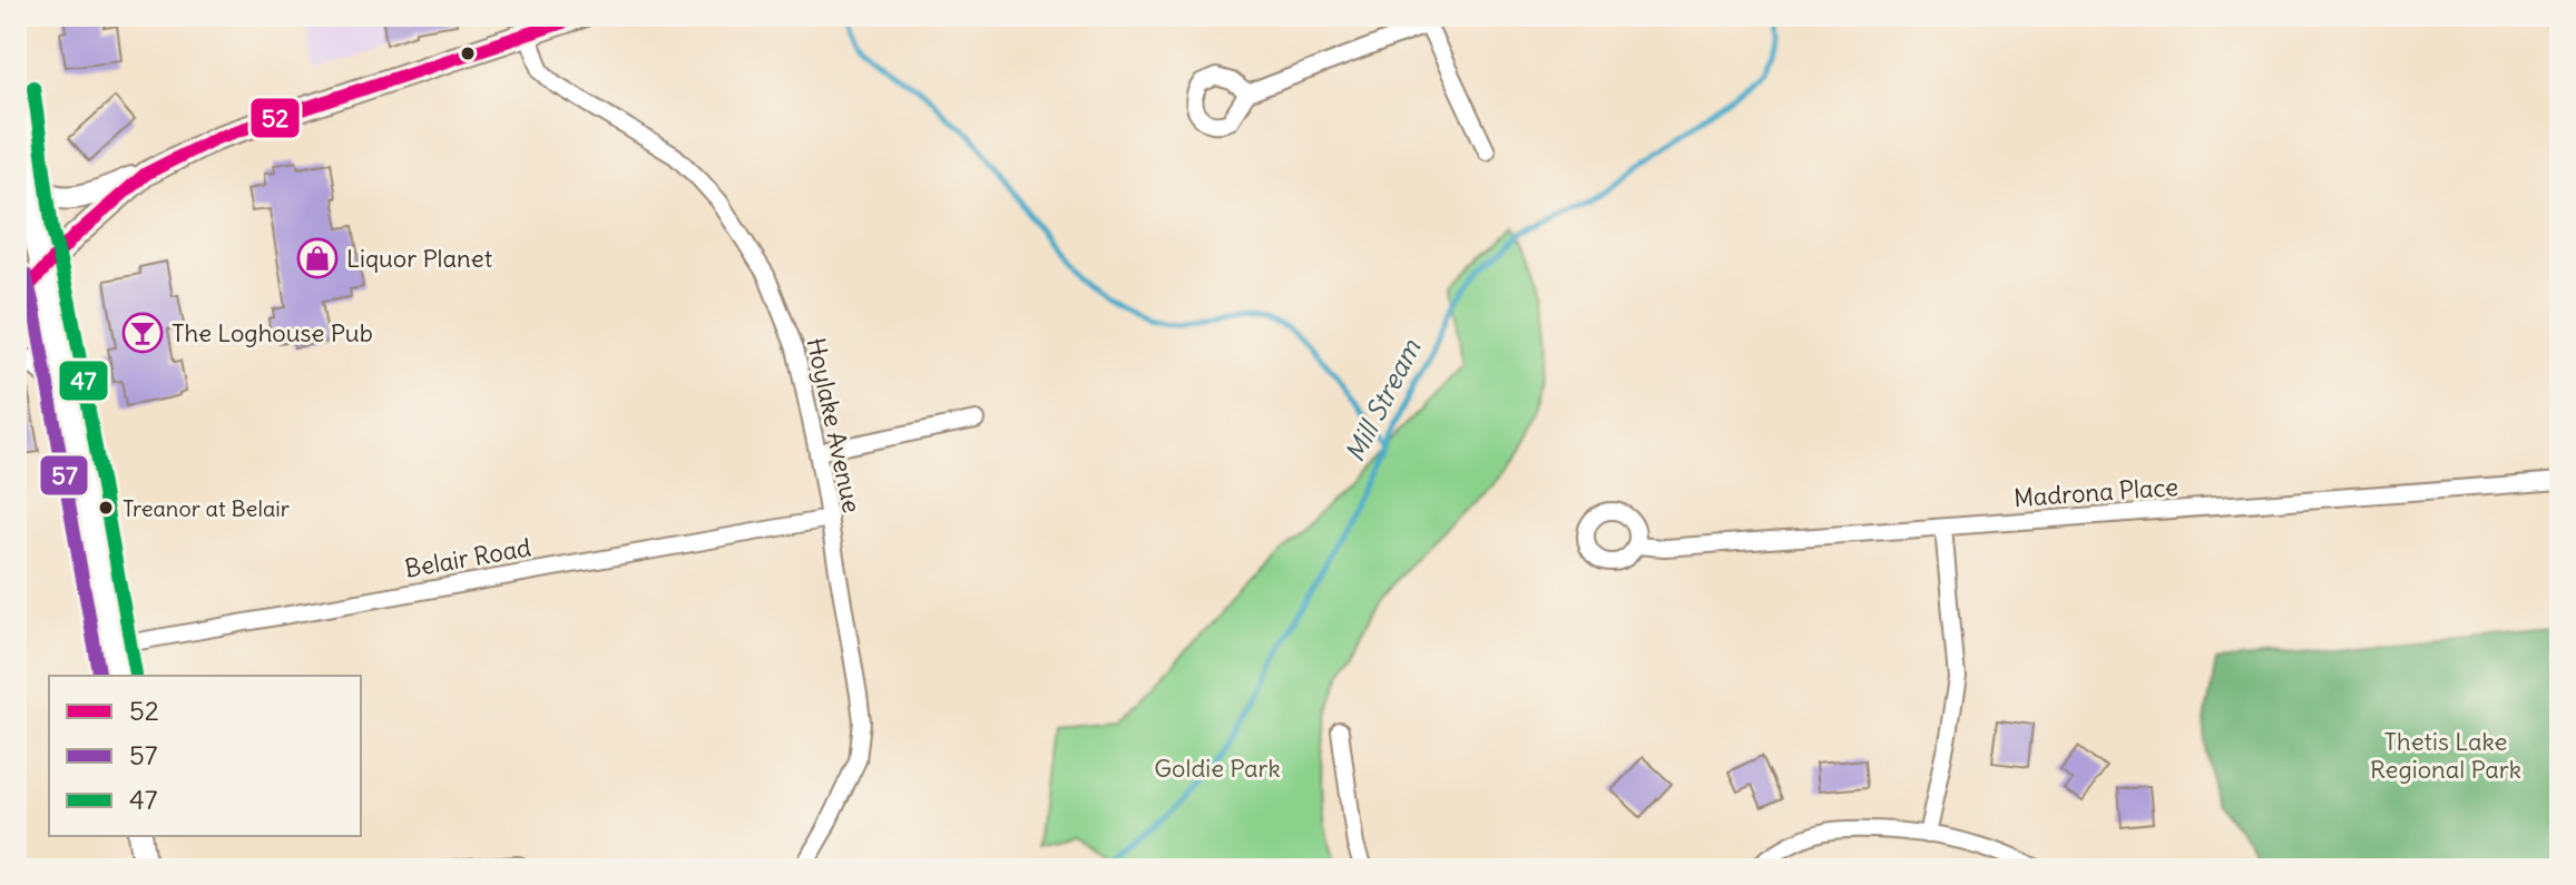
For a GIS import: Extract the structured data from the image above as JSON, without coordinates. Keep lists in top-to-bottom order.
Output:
{
  "streets": {
    "street": ["Hoylake Avenue", "Madrona Place", "Belair Road"]
  },
  "crossings": [
    ["Hoylake Avenue", "Belair Road"]
  ],
  "water": ["Mill Stream"],
  "parks": ["Thetis Lake Regional Park", "Goldie Park"],
  "places": {
    "shop": ["Liquor Planet"],
    "bar": ["The Loghouse Pub"],
    "other": ["Treanor at Belair"]
  },
  "lines": ["transit line 52", "transit line 47", "transit line 57"],
  "legend": ["52", "57", "47"]
}
